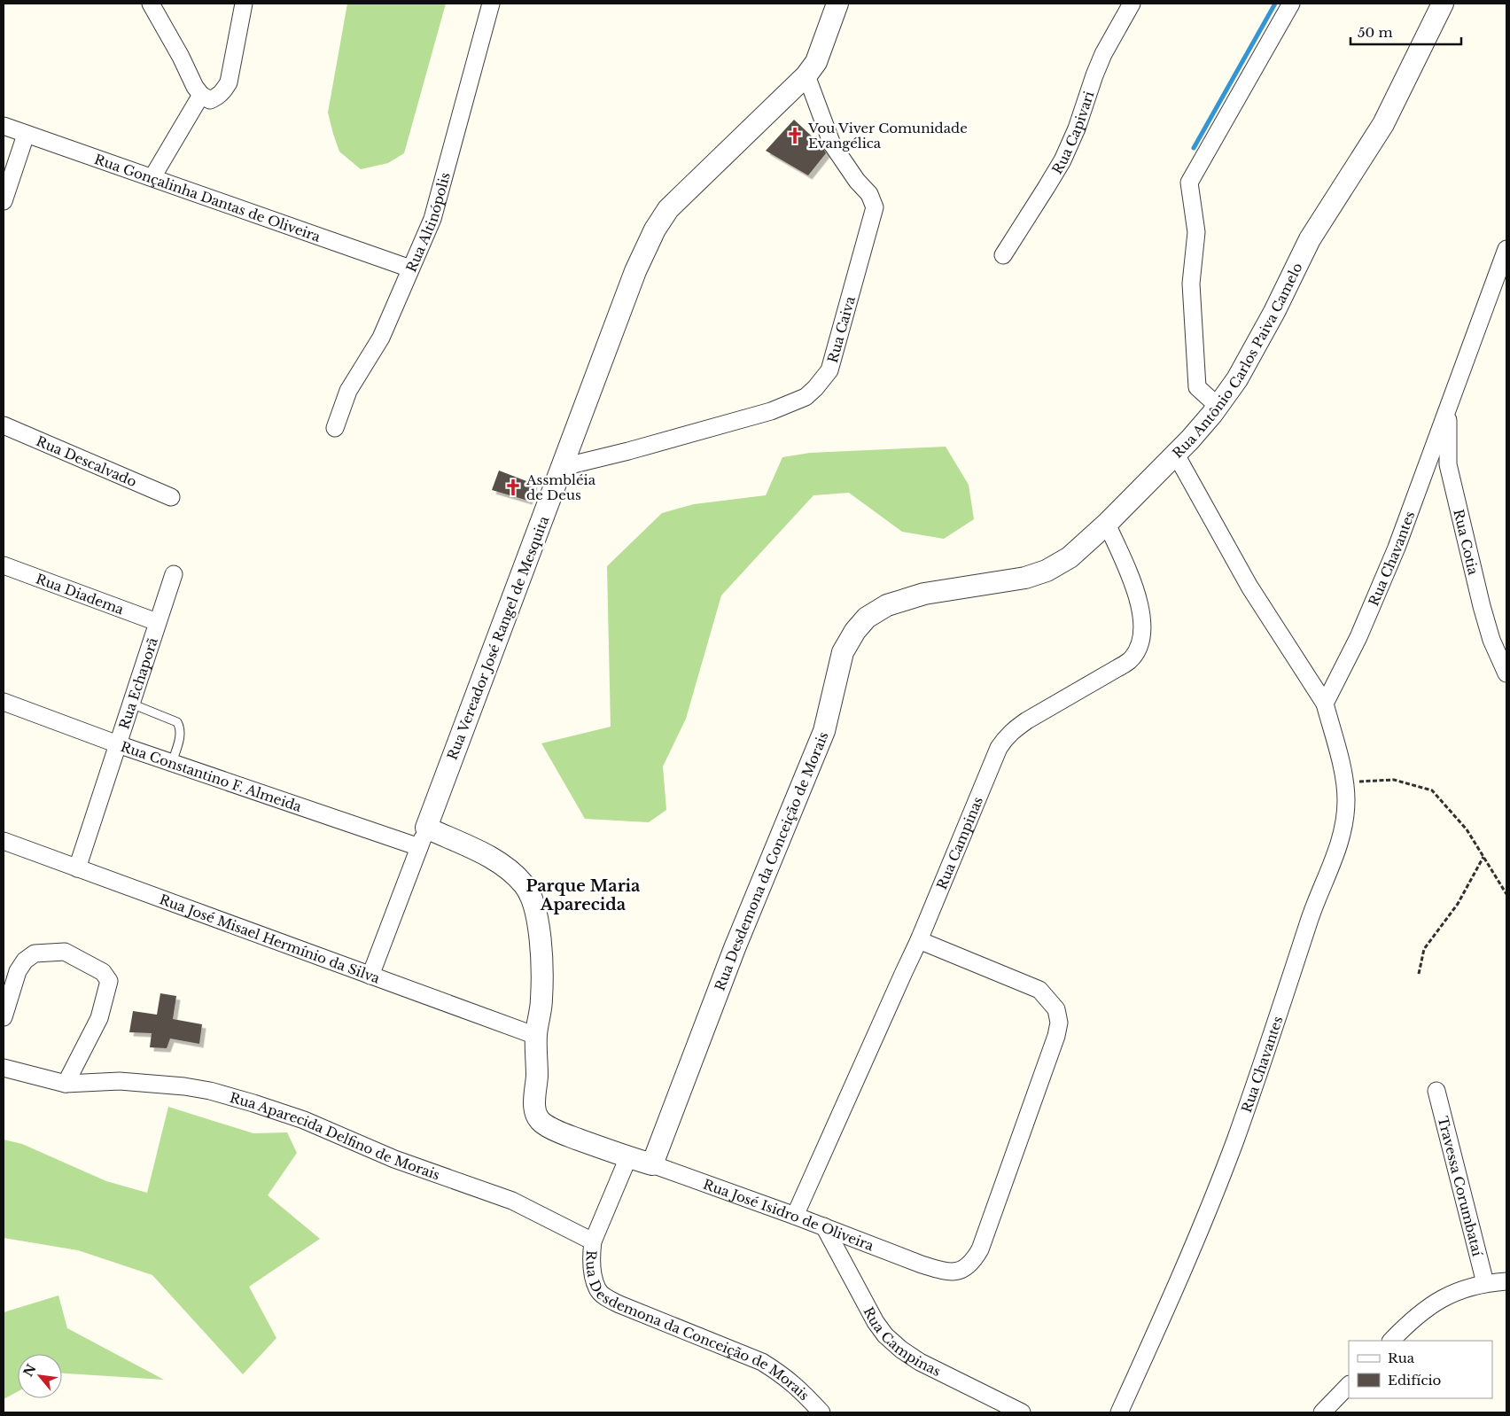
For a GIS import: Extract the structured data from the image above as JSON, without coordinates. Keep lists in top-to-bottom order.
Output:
{
  "streets": {
    "street": [
      "Rua Capivari",
      "Rua Gonçalinha Dantas de Oliveira",
      "Rua Altinópolis",
      "Rua Caiva",
      "Rua Antônio Carlos Paiva Camelo",
      "Rua Descalvado",
      "Rua Cotia",
      "Rua Chavantes",
      "Rua Diadema",
      "Rua Vereador José Rangel de Mesquita",
      "Rua Echaporã",
      "Rua Constantino F. Almeida",
      "Rua Campinas",
      "Rua Desdemona da Conceição de Morais",
      "Rua José Misael Hermínio da Silva",
      "Rua Aparecida Delfino de Morais",
      "Travessa Corumbataí",
      "Rua José Isidro de Oliveira"
    ]
  },
  "crossings": [
    ["Rua Gonçalinha Dantas de Oliveira", "Rua Altinópolis"],
    ["Rua Caiva", "Rua Vereador José Rangel de Mesquita"],
    ["Rua Antônio Carlos Paiva Camelo", "Rua Chavantes"],
    ["Rua Antônio Carlos Paiva Camelo", "Rua Campinas"],
    ["Rua Antônio Carlos Paiva Camelo", "Rua Desdemona da Conceição de Morais"],
    ["Rua Cotia", "Rua Chavantes"],
    ["Rua Diadema", "Rua Echaporã"],
    ["Rua Vereador José Rangel de Mesquita", "Rua Constantino F. Almeida"],
    ["Rua Vereador José Rangel de Mesquita", "Rua José Misael Hermínio da Silva"],
    ["Rua Vereador José Rangel de Mesquita", "Rua José Isidro de Oliveira"],
    ["Rua Echaporã", "Rua Constantino F. Almeida"],
    ["Rua Echaporã", "Rua José Misael Hermínio da Silva"],
    ["Rua Campinas", "Rua José Isidro de Oliveira"],
    ["Rua Desdemona da Conceição de Morais", "Rua Aparecida Delfino de Morais"],
    ["Rua Desdemona da Conceição de Morais", "Rua José Isidro de Oliveira"],
    ["Rua José Misael Hermínio da Silva", "Rua José Isidro de Oliveira"]
  ],
  "districts": ["Parque Maria Aparecida"],
  "places": {
    "church": ["Vou Viver Comunidade Evangélica", "Assmbléia de Deus"]
  },
  "legend": ["Rua", "Edifício"],
  "scale_bar": "50 m",
  "north": "top left"
}
